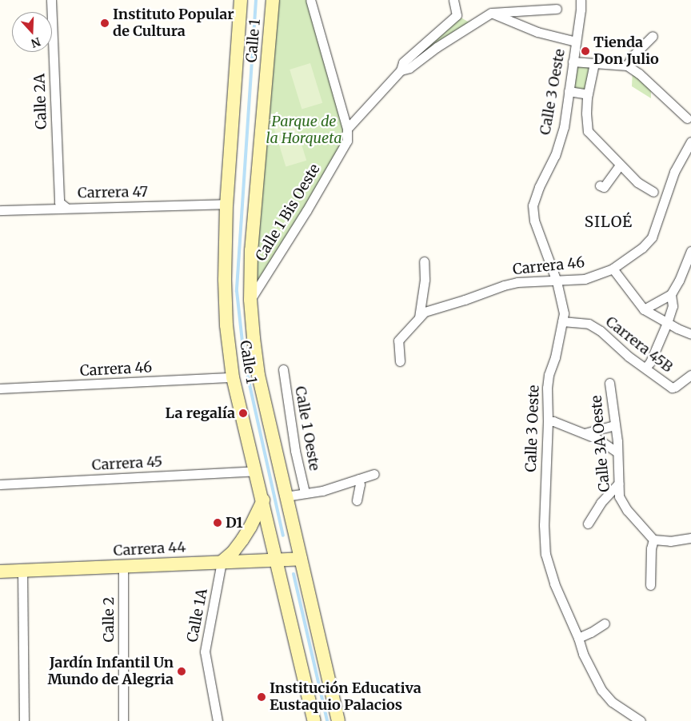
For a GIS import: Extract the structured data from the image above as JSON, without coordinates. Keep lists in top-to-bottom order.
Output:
{
  "streets": {
    "main road": ["Calle 1", "Carrera 44"],
    "street": [
      "Calle 3 Oeste",
      "Calle 2A",
      "Carrera 47",
      "Calle 1 Bis Oeste",
      "Carrera 46",
      "Carrera 45B",
      "Calle 1 Oeste",
      "Calle 3A Oeste",
      "Carrera 45",
      "Calle 1A",
      "Calle 2"
    ]
  },
  "crossings": [
    ["Calle 1", "Carrera 47"],
    ["Calle 1", "Calle 1 Bis Oeste"],
    ["Calle 1", "Carrera 46"],
    ["Calle 1", "Carrera 45"],
    ["Calle 1", "Carrera 44"],
    ["Calle 3 Oeste", "Carrera 46"],
    ["Calle 3 Oeste", "Carrera 45B"],
    ["Calle 2A", "Carrera 47"],
    ["Carrera 44", "Calle 1A"],
    ["Carrera 44", "Calle 2"]
  ],
  "districts": ["SILOÉ"],
  "parks": ["Parque de la Horqueta"],
  "places": [
    "Instituto Popular de Cultura",
    "Tienda Don Julio",
    "La regalía",
    "D1",
    "Jardín Infantil Un Mundo de Alegria",
    "Institución Educativa Eustaquio Palacios"
  ],
  "north": "bottom"
}
